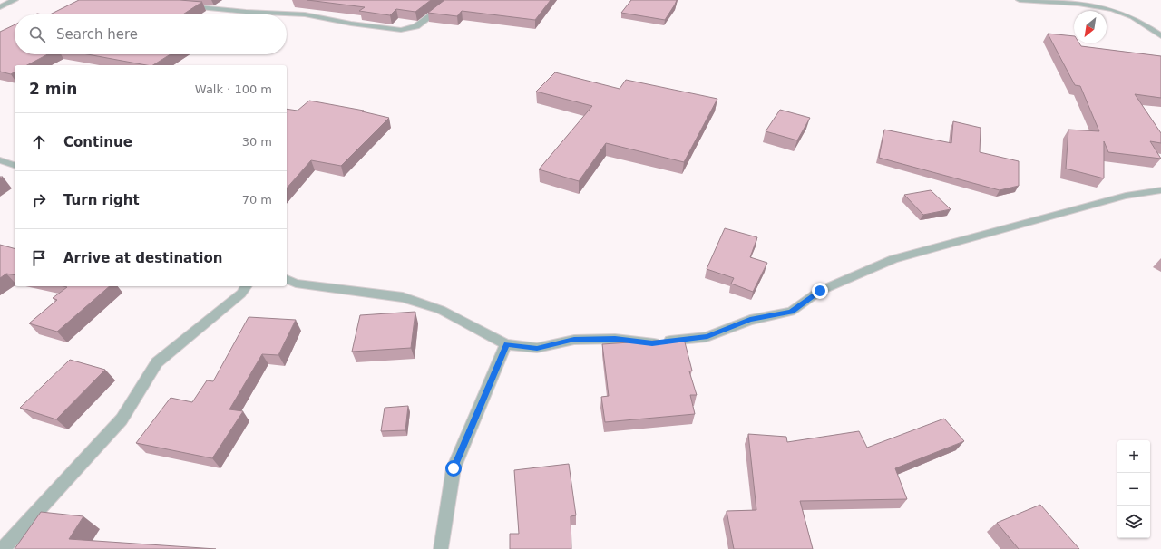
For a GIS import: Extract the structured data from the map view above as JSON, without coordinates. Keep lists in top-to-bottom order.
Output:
{
  "north": "bottom left",
  "page": {
    "search": "Search here",
    "heading": ["2 min", "Walk · 100 m"],
    "list": [
      ["Continue", "30 m"],
      ["Turn right", "70 m"],
      "Arrive at destination"
    ],
    "map_buttons": ["+", "−"]
  }
}
